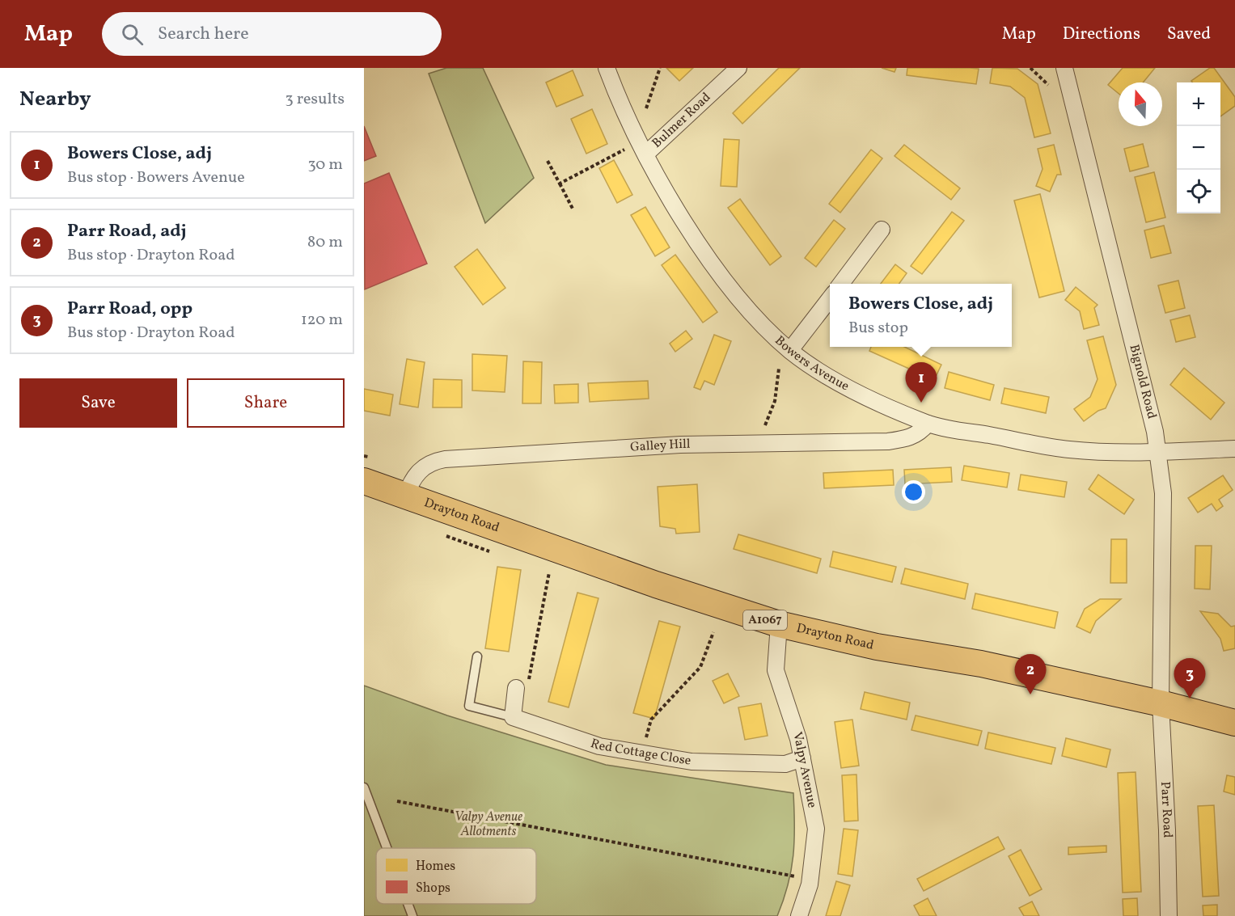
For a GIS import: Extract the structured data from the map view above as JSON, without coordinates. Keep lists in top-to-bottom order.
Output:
{
  "streets": {
    "main road": ["Drayton Road", "A1067"],
    "street": [
      "Bulmer Road",
      "Bowers Avenue",
      "Bignold Road",
      "Galley Hill",
      "Red Cottage Close",
      "Valpy Avenue",
      "Parr Road"
    ]
  },
  "crossings": [
    ["Bulmer Road", "Bowers Avenue"],
    ["Bowers Avenue", "Bignold Road"],
    ["Bowers Avenue", "Galley Hill"],
    ["Bignold Road", "Drayton Road"],
    ["Bignold Road", "Parr Road"],
    ["Galley Hill", "Drayton Road"],
    ["Drayton Road", "Valpy Avenue"],
    ["Drayton Road", "Parr Road"],
    ["Red Cottage Close", "Valpy Avenue"]
  ],
  "parks": ["Valpy Avenue Allotments"],
  "legend": ["Homes", "Shops"],
  "north": "top",
  "page": {
    "header": "Map",
    "search": "Search here",
    "nav": ["Map", "Directions", "Saved"],
    "heading": ["Nearby", "3 results"],
    "map_buttons": ["+", "−"],
    "list": [
      {
        "mark": "1",
        "name": "Bowers Close, adj",
        "note": "Bus stop · Bowers Avenue",
        "value": "30 m"
      },
      {
        "mark": "2",
        "name": "Parr Road, adj",
        "note": "Bus stop · Drayton Road",
        "value": "80 m"
      },
      {
        "mark": "3",
        "name": "Parr Road, opp",
        "note": "Bus stop · Drayton Road",
        "value": "120 m"
      }
    ],
    "popup": ["Bowers Close, adj", "Bus stop"],
    "pins": ["1", "2", "3"],
    "buttons": ["Save", "Share"]
  }
}
